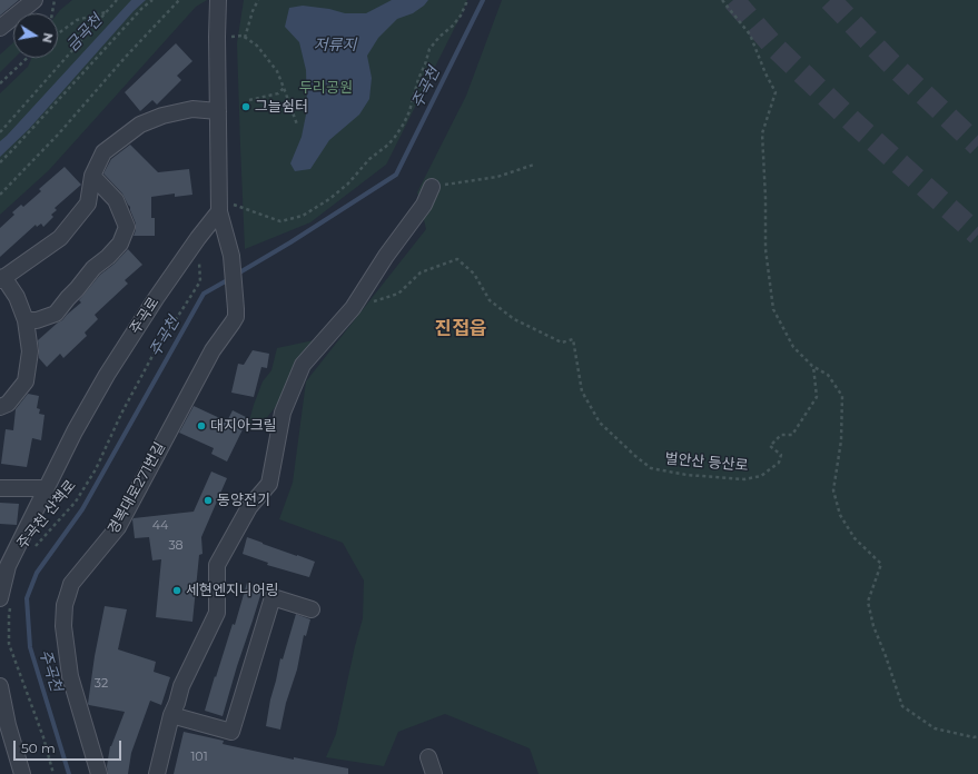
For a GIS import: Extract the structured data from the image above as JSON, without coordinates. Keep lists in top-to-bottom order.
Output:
{
  "streets": {
    "street": ["주곡로", "경복대로271번길"],
    "path": ["벌안산 등산로", "주곡천 산책로"]
  },
  "crossings": [
    ["주곡로", "경복대로271번길"],
    ["주곡로", "주곡천 산책로"]
  ],
  "districts": ["진접읍"],
  "water": ["금곡천", "저류지", "주곡천"],
  "parks": ["두리공원"],
  "places": [
    "그늘쉼터",
    "대지아크릴",
    "동양전기",
    "세현엔지니어링"
  ],
  "house_numbers": [
    "44",
    "38",
    "32",
    "101"
  ],
  "scale_bar": "50 m",
  "north": "right"
}
